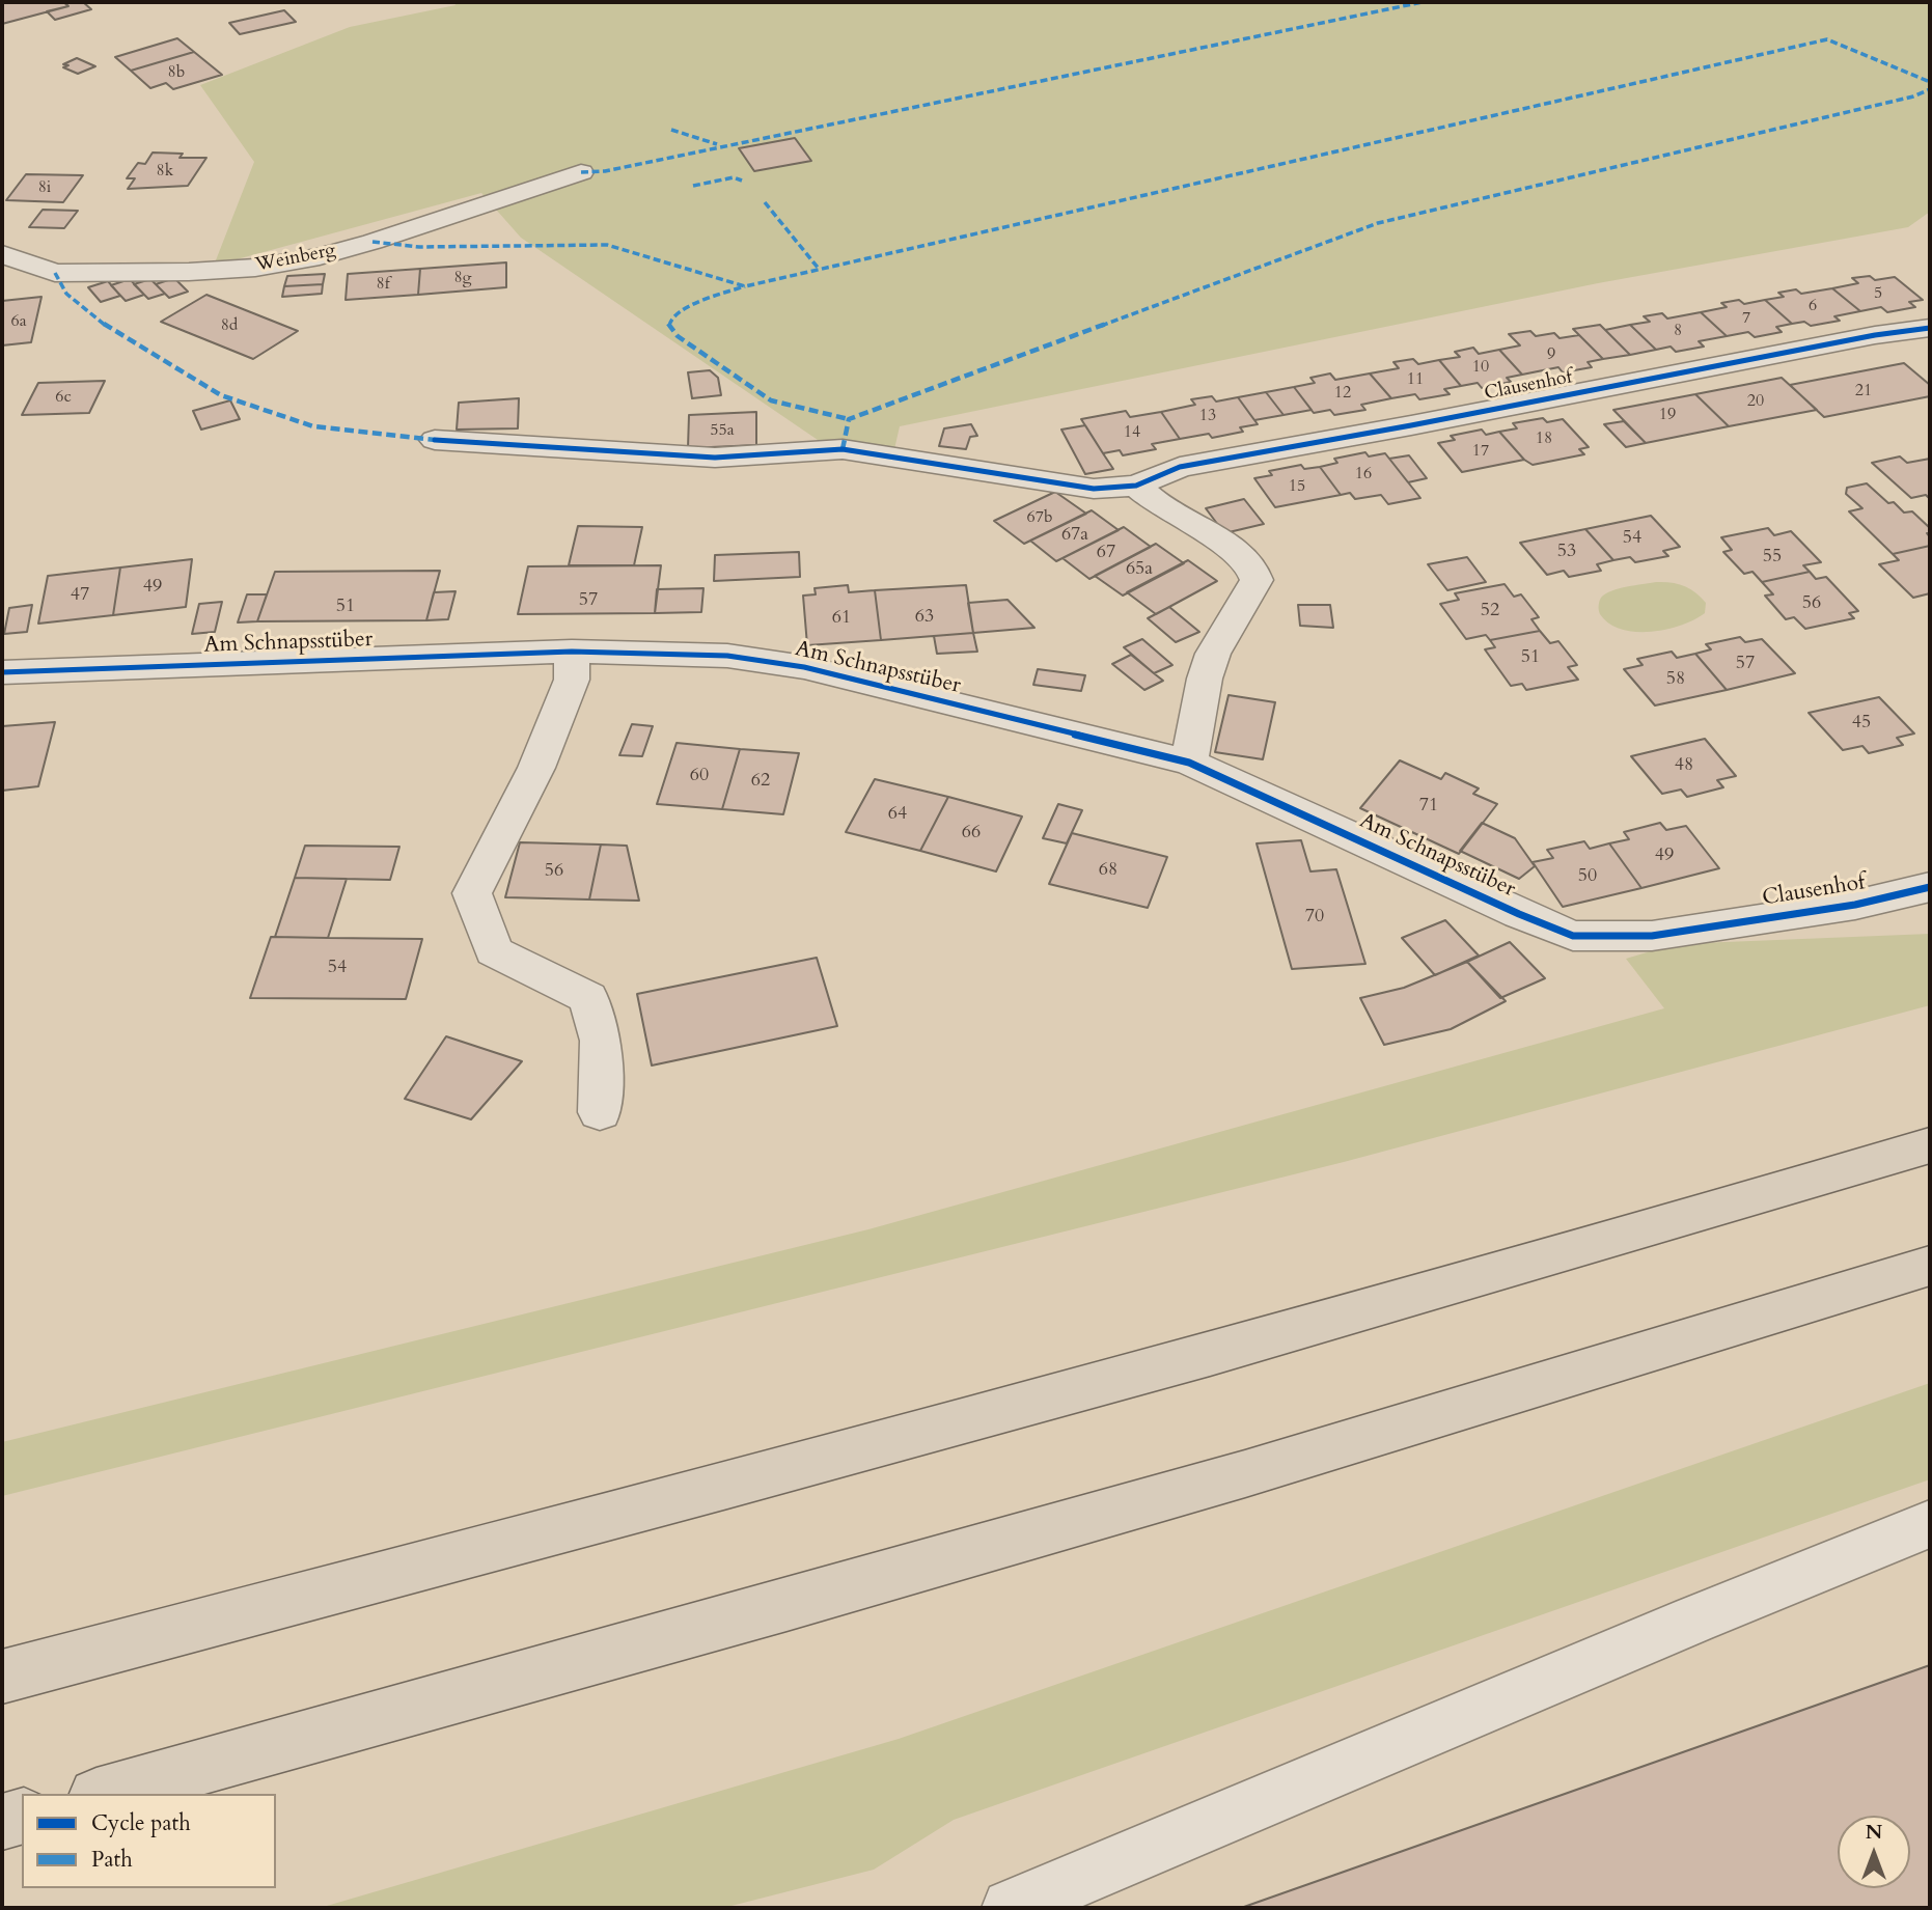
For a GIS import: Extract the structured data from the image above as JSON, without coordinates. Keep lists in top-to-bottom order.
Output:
{
  "streets": {
    "street": ["Weinberg", "Clausenhof", "Am Schnapsstüber"]
  },
  "crossings": [
    ["Clausenhof", "Am Schnapsstüber"]
  ],
  "house_numbers": [
    "8b",
    "8k",
    "8i",
    "8g",
    "8f",
    "5",
    "6",
    "7",
    "6a",
    "8d",
    "8",
    "9",
    "10",
    "11",
    "21",
    "12",
    "6c",
    "20",
    "19",
    "13",
    "55a",
    "14",
    "18",
    "17",
    "16",
    "15",
    "67b",
    "67a",
    "54",
    "53",
    "67",
    "55",
    "65a",
    "49",
    "47",
    "57",
    "56",
    "51",
    "52",
    "63",
    "61",
    "51",
    "57",
    "58",
    "45",
    "48",
    "60",
    "62",
    "71",
    "64",
    "66",
    "49",
    "68",
    "56",
    "50",
    "70",
    "54"
  ],
  "legend": ["Cycle path", "Path"],
  "north": "top"
}
